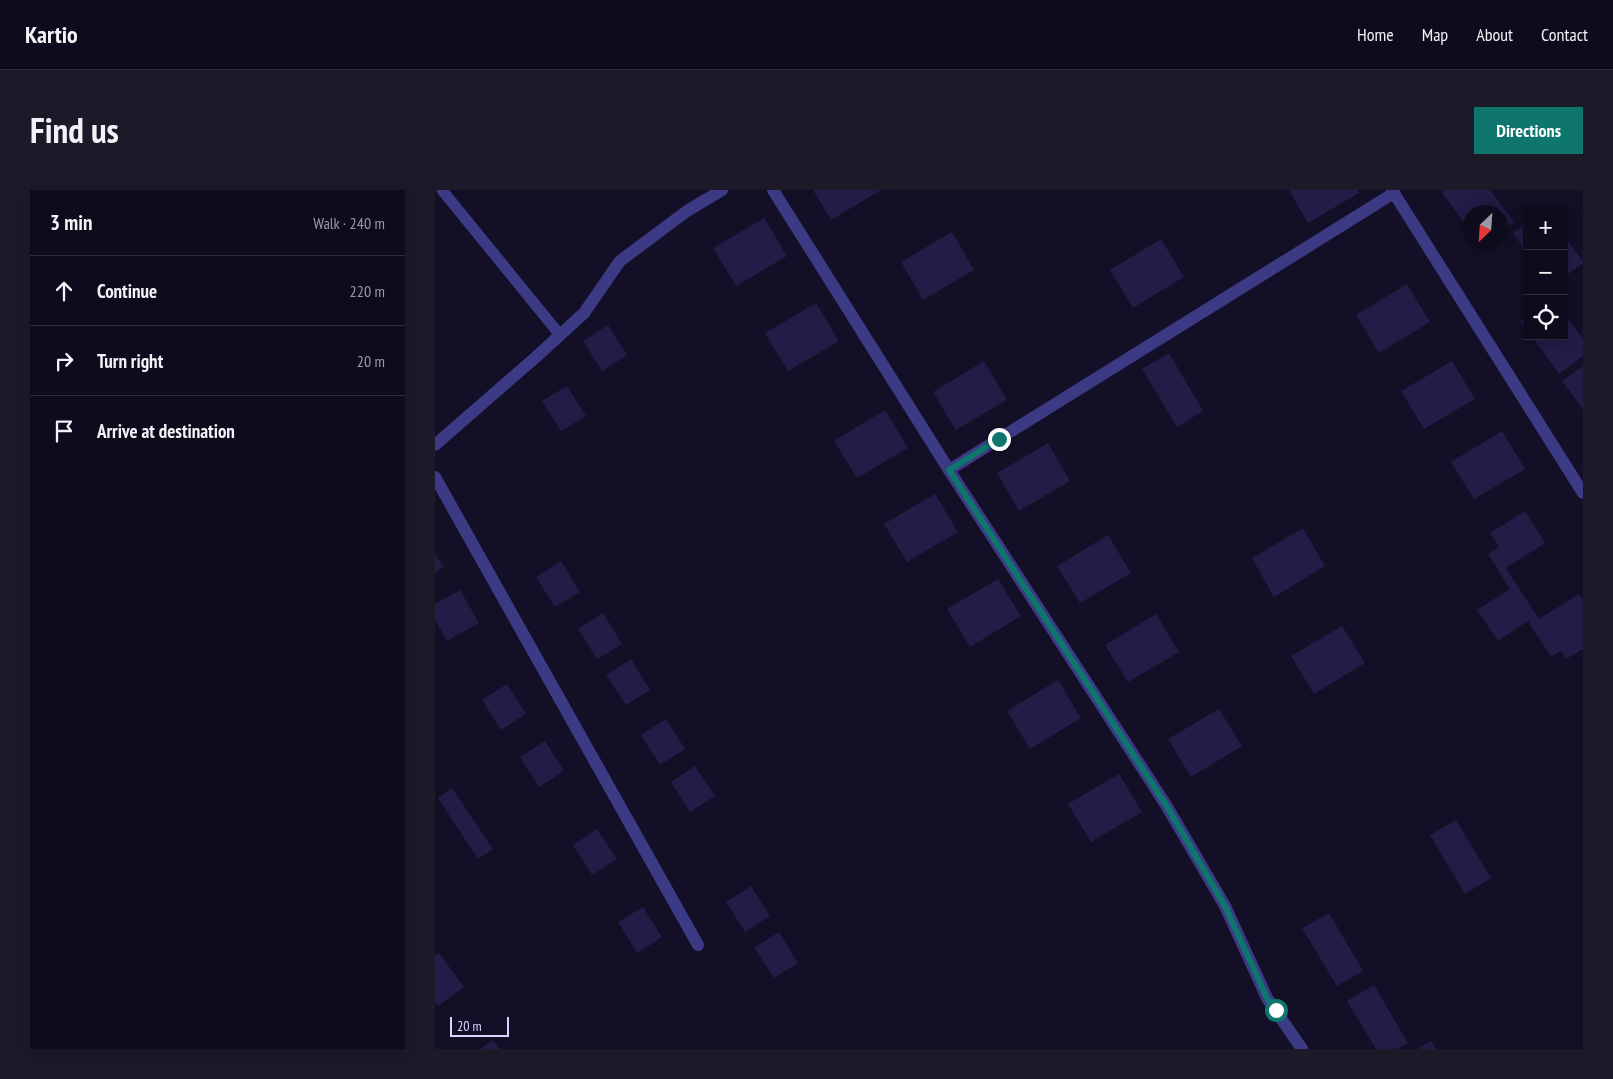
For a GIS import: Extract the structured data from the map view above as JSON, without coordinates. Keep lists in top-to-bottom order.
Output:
{
  "scale_bar": "20 m",
  "north": "bottom left",
  "page": {
    "header": "Kartio",
    "nav": [
      "Home",
      "Map",
      "About",
      "Contact"
    ],
    "title": "Find us",
    "buttons": "Directions",
    "heading": ["3 min", "Walk · 240 m"],
    "map_buttons": ["+", "−"],
    "list": [
      ["Continue", "220 m"],
      ["Turn right", "20 m"],
      "Arrive at destination"
    ],
    "scale": "20 m"
  }
}
